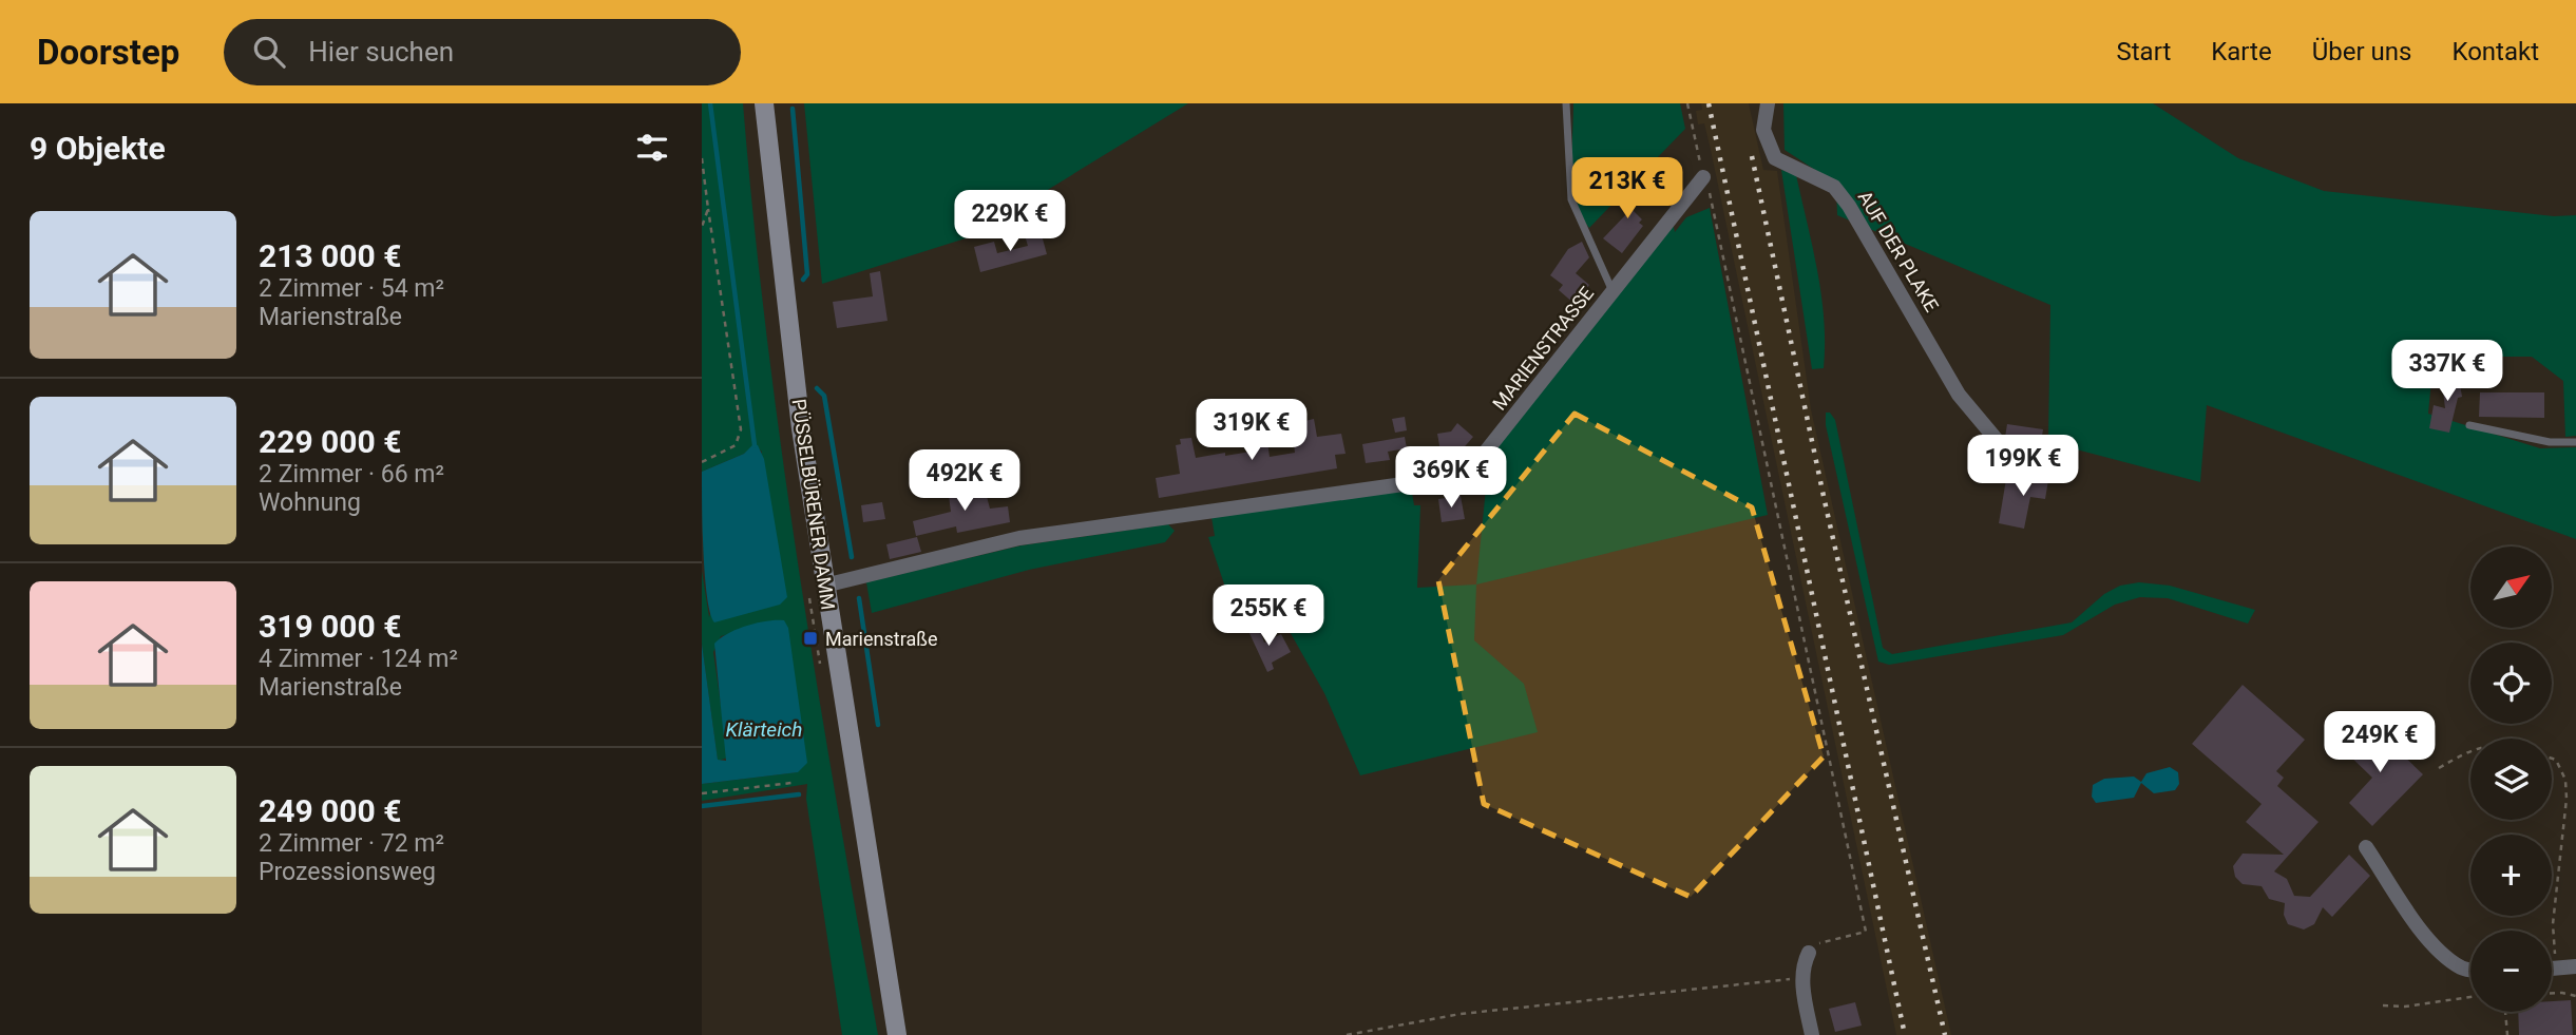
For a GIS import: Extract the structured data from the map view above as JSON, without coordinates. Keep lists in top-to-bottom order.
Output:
{
  "streets": {
    "main road": ["PÜSSELBÜRENER DAMM"],
    "street": ["AUF DER PLAKE", "MARIENSTRASSE"]
  },
  "crossings": [
    ["MARIENSTRASSE", "PÜSSELBÜRENER DAMM"]
  ],
  "water": ["Klärteich"],
  "places": {
    "transit": ["Marienstraße"]
  },
  "north": "top right",
  "page": {
    "header": "Doorstep",
    "search": "Hier suchen",
    "nav": [
      "Start",
      "Karte",
      "Über uns",
      "Kontakt"
    ],
    "heading": "9 Objekte",
    "price": [
      "213K €",
      "229K €",
      "337K €",
      "319K €",
      "199K €",
      "369K €",
      "492K €",
      "255K €",
      "249K €"
    ],
    "list": [
      {
        "name": "213 000 €",
        "note": "2 Zimmer · 54 m² · Marienstraße"
      },
      {
        "name": "229 000 €",
        "note": "2 Zimmer · 66 m² · Wohnung"
      },
      {
        "name": "319 000 €",
        "note": "4 Zimmer · 124 m² · Marienstraße"
      },
      {
        "name": "249 000 €",
        "note": "2 Zimmer · 72 m² · Prozessionsweg"
      }
    ],
    "map_buttons": ["+", "−"]
  }
}
